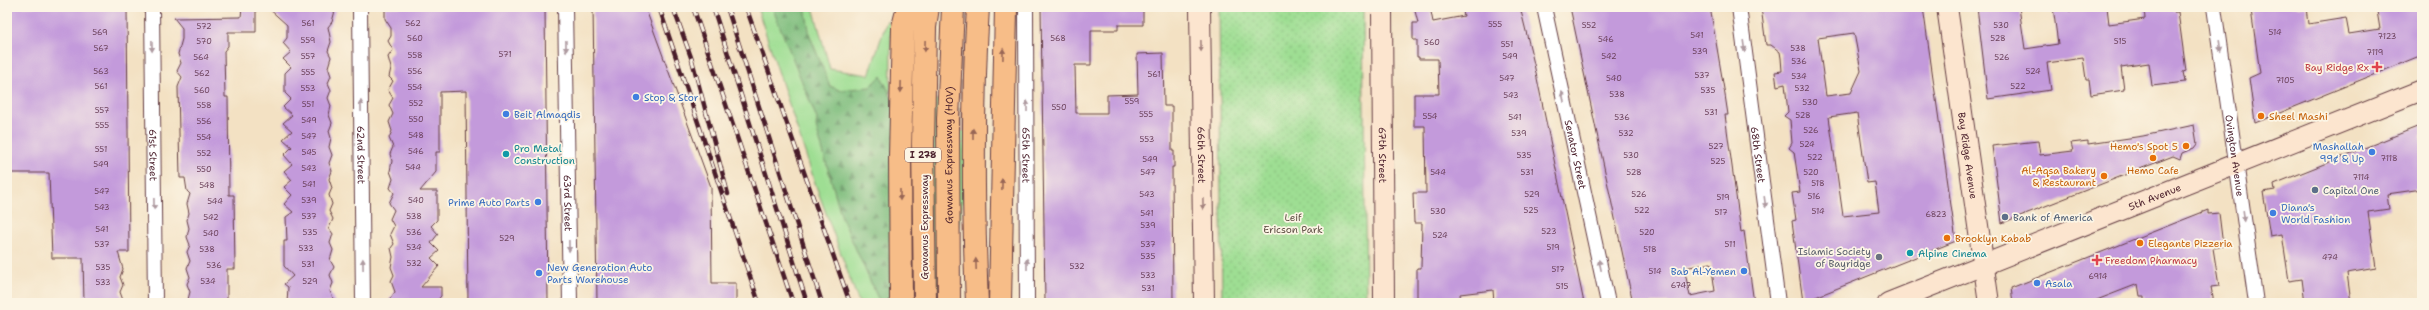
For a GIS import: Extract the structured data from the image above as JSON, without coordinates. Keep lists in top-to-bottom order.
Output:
{
  "streets": {
    "highway": ["I 278", "Gowanus Expressway (HOV)", "Gowanus Expressway"],
    "street": [
      "61st Street",
      "62nd Street",
      "65th Street",
      "66th Street",
      "67th Street",
      "Senator Street",
      "68th Street",
      "Bay Ridge Avenue",
      "Ovington Avenue",
      "5th Avenue",
      "63rd Street"
    ]
  },
  "crossings": [
    ["Bay Ridge Avenue", "5th Avenue"],
    ["Ovington Avenue", "5th Avenue"]
  ],
  "one_way": [
    "61st Street",
    "62nd Street",
    "65th Street",
    "66th Street",
    "Senator Street",
    "68th Street",
    "Ovington Avenue",
    "63rd Street"
  ],
  "parks": ["Leif Ericson Park"],
  "places": {
    "health": ["Bay Ridge Rx", "Freedom Pharmacy"],
    "other": [
      "Stop & Stor",
      "Beit Almaqdis",
      "Sheel Mashi",
      "Hemo's Spot 5",
      "Mashallah 99¢ & Up",
      "Pro Metal Construction",
      "Hemo Cafe",
      "Al-Aqsa Bakery & Restaurant",
      "Capital One",
      "Prime Auto Parts",
      "Diana's World Fashion",
      "Bank of America",
      "Brooklyn Kabab",
      "Elegante Pizzeria",
      "Alpine Cinema",
      "Islamic Society of Bayridge",
      "Bab Al-Yemen",
      "New Generation Auto Parts Warehouse",
      "Asala"
    ]
  },
  "house_numbers": [
    "561",
    "562",
    "555",
    "552",
    "530",
    "572",
    "569",
    "514",
    "541",
    "7123",
    "560",
    "568",
    "528",
    "546",
    "559",
    "570",
    "515",
    "560",
    "551",
    "567",
    "538",
    "539",
    "7119",
    "571",
    "558",
    "557",
    "549",
    "542",
    "564",
    "526",
    "536",
    "563",
    "556",
    "524",
    "555",
    "562",
    "561",
    "537",
    "534",
    "547",
    "540",
    "7105",
    "561",
    "522",
    "554",
    "553",
    "532",
    "560",
    "535",
    "538",
    "543",
    "559",
    "530",
    "552",
    "551",
    "558",
    "550",
    "557",
    "531",
    "555",
    "528",
    "554",
    "541",
    "536",
    "550",
    "549",
    "556",
    "555",
    "526",
    "539",
    "532",
    "548",
    "547",
    "554",
    "553",
    "524",
    "527",
    "551",
    "546",
    "545",
    "552",
    "535",
    "530",
    "522",
    "7118",
    "549",
    "525",
    "549",
    "544",
    "543",
    "550",
    "547",
    "544",
    "531",
    "528",
    "520",
    "7114",
    "518",
    "541",
    "548",
    "547",
    "543",
    "529",
    "526",
    "516",
    "519",
    "539",
    "540",
    "544",
    "543",
    "525",
    "522",
    "530",
    "514",
    "517",
    "541",
    "6823",
    "537",
    "538",
    "542",
    "539",
    "541",
    "523",
    "535",
    "536",
    "520",
    "540",
    "524",
    "529",
    "537",
    "537",
    "511",
    "534",
    "519",
    "533",
    "538",
    "518",
    "535",
    "474",
    "532",
    "531",
    "536",
    "532",
    "535",
    "517",
    "514",
    "533",
    "6914",
    "534",
    "529",
    "533",
    "6747",
    "515",
    "531"
  ]
}
